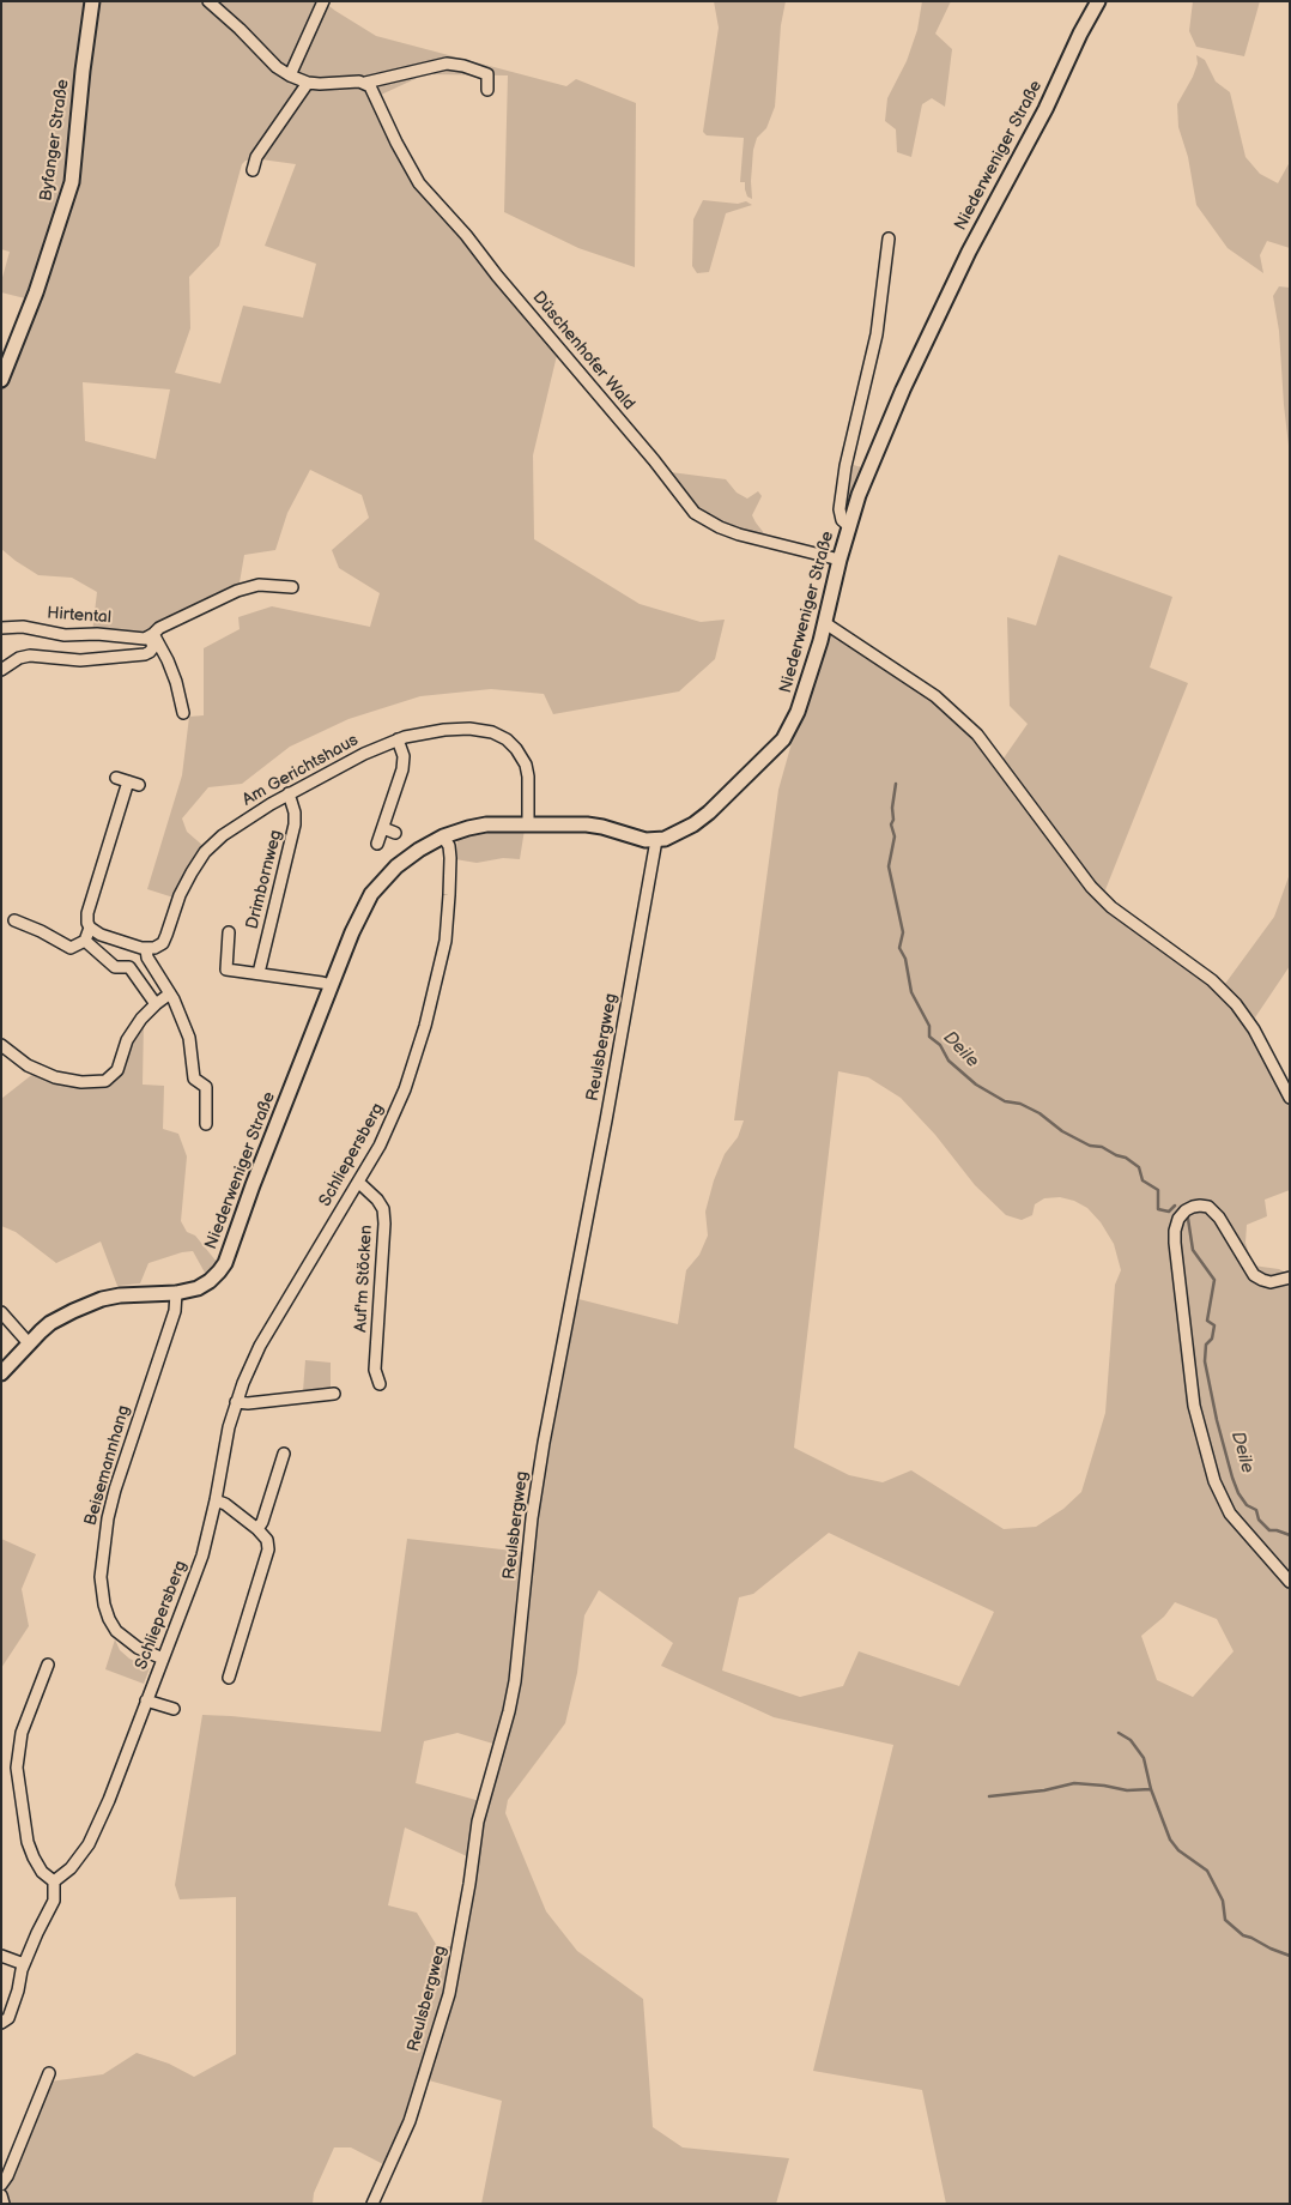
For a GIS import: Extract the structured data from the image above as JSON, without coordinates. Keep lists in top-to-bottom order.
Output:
{
  "streets": {
    "street": [
      "Byfanger Straße",
      "Niederweniger Straße",
      "Düschenhofer Wald",
      "Hirtental",
      "Am Gerichtshaus",
      "Drimbornweg",
      "Reulsbergweg",
      "Schliepersberg",
      "Auf'm Stöcken",
      "Beisemannhang"
    ]
  },
  "crossings": [
    ["Niederweniger Straße", "Düschenhofer Wald"],
    ["Niederweniger Straße", "Am Gerichtshaus"],
    ["Niederweniger Straße", "Reulsbergweg"],
    ["Niederweniger Straße", "Schliepersberg"],
    ["Niederweniger Straße", "Beisemannhang"],
    ["Am Gerichtshaus", "Drimbornweg"],
    ["Schliepersberg", "Auf'm Stöcken"],
    ["Schliepersberg", "Beisemannhang"]
  ],
  "water": ["Deile"]
}
